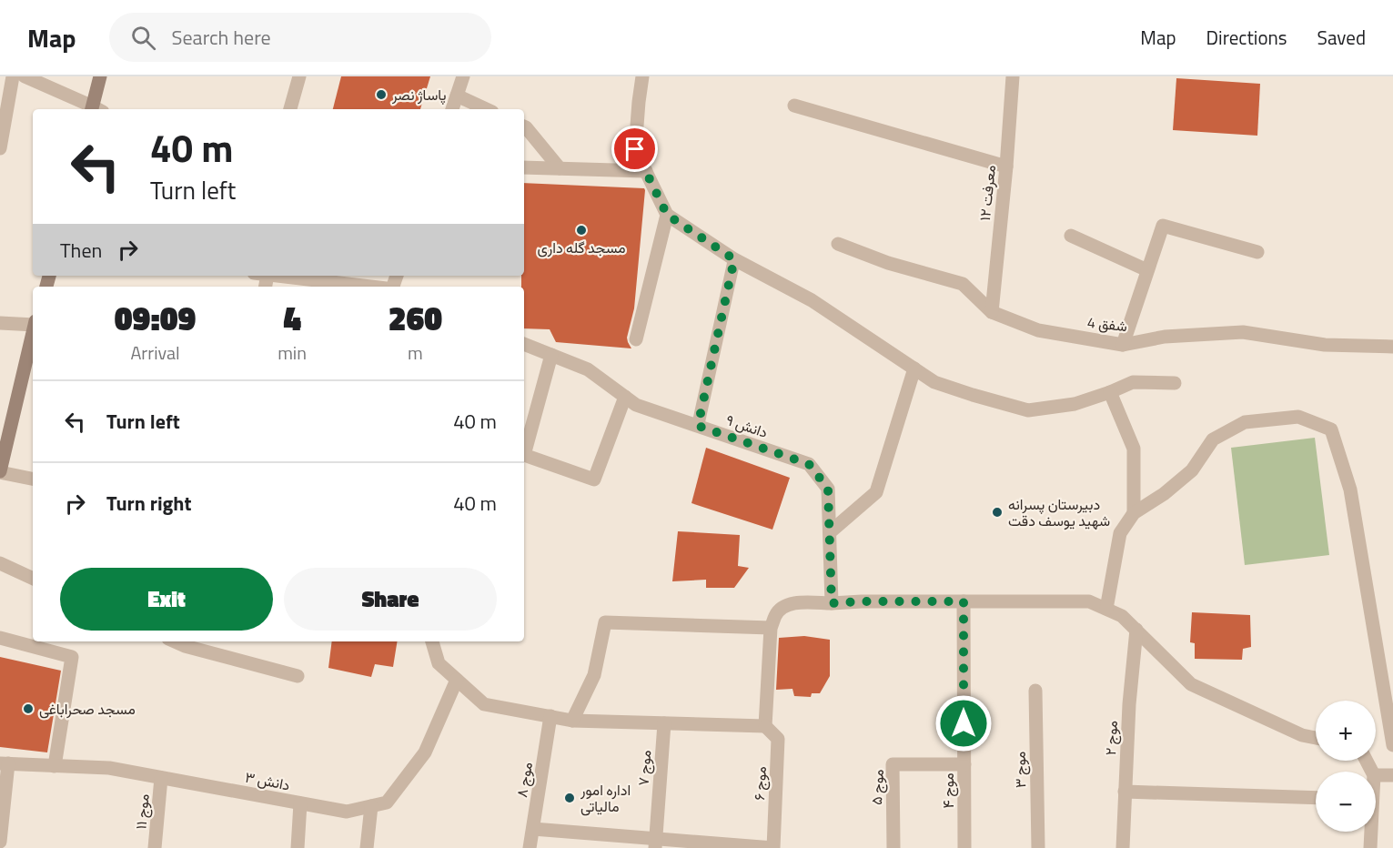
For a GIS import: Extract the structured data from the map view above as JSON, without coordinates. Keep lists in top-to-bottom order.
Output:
{
  "streets": {
    "street": [
      "معرفت ۱۲",
      "شفق 4",
      "دانش ۹",
      "موج ۲",
      "موج ۷",
      "موج ۳",
      "موج ۸",
      "دانش ۳",
      "موج ۶",
      "موج ۵",
      "موج ۴",
      "موج ۱۱"
    ]
  },
  "crossings": [
    ["معرفت ۱۲", "شفق 4"],
    ["دانش ۳", "موج ۱۱"],
    ["موج ۵", "موج ۴"]
  ],
  "places": [
    "پاساژ نصر",
    "مسجد گله داری",
    "دبیرستان پسرانه شهید یوسف دقت",
    "مسجد صحراباغی",
    "اداره امور مالیاتی"
  ],
  "page": {
    "header": "Map",
    "search": "Search here",
    "nav": ["Map", "Directions", "Saved"],
    "turn": ["40 m", "Turn left"],
    "then": "Then",
    "eta": [
      "09:09",
      "Arrival",
      "4",
      "min",
      "260",
      "m"
    ],
    "list": [
      {
        "name": "Turn left",
        "value": "40 m"
      },
      {
        "name": "Turn right",
        "value": "40 m"
      }
    ],
    "buttons": ["Exit", "Share"],
    "map_buttons": ["+", "−"]
  }
}
